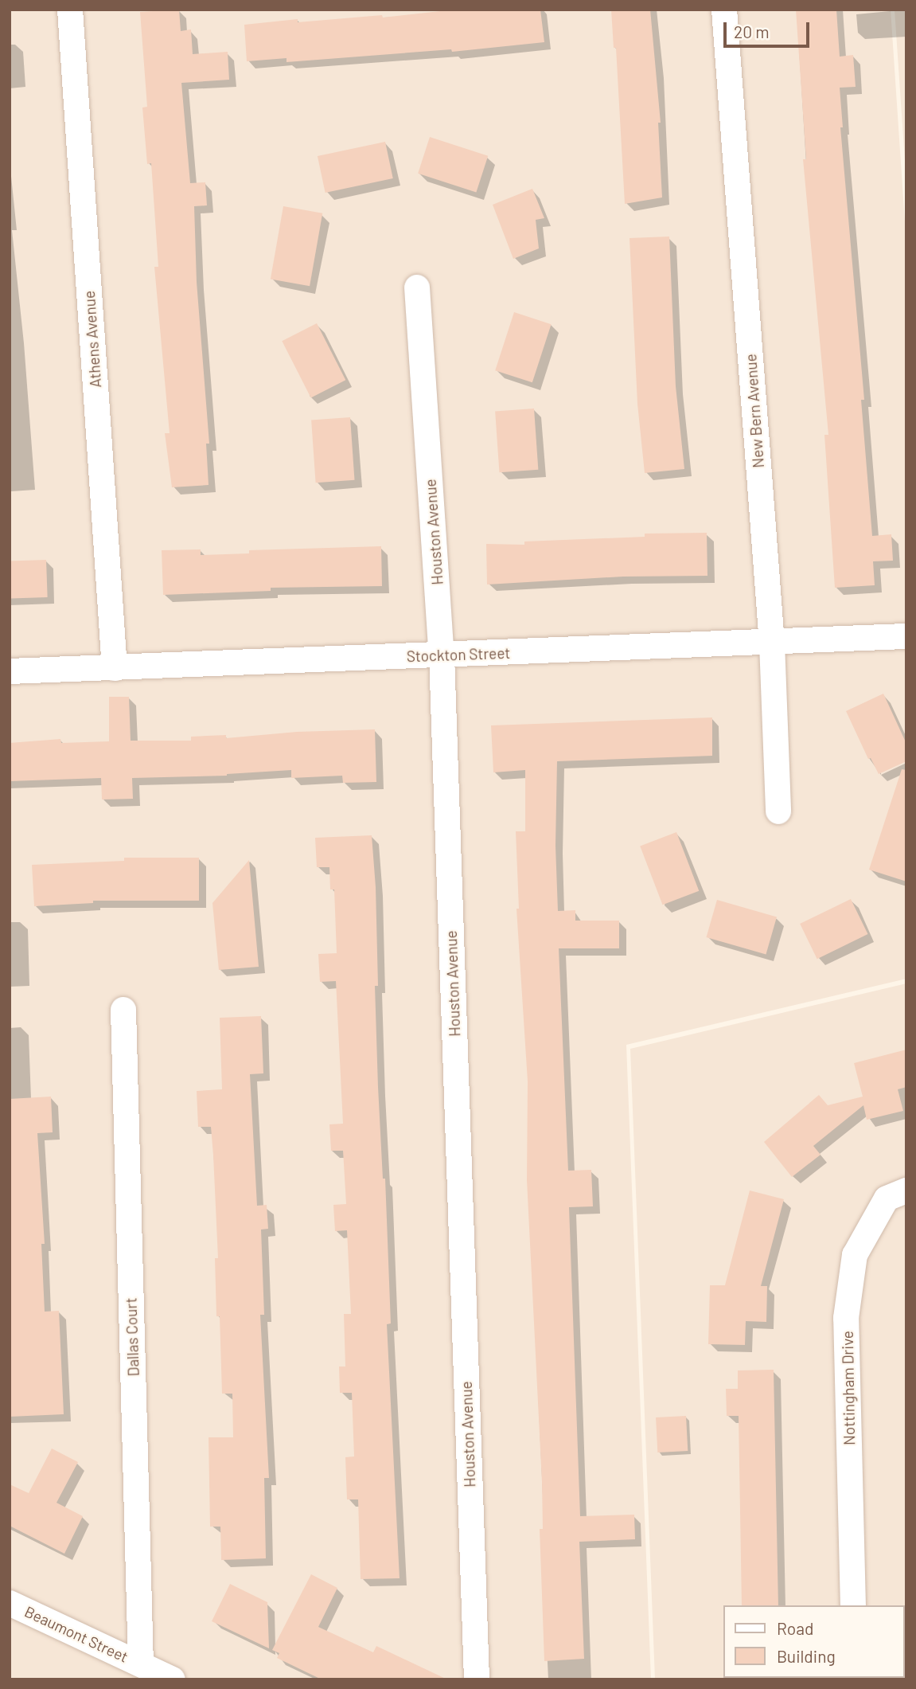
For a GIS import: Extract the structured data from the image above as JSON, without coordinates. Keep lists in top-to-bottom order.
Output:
{
  "streets": {
    "street": [
      "Athens Avenue",
      "New Bern Avenue",
      "Houston Avenue",
      "Stockton Street",
      "Dallas Court",
      "Nottingham Drive",
      "Beaumont Street"
    ]
  },
  "crossings": [
    ["Athens Avenue", "Stockton Street"],
    ["New Bern Avenue", "Stockton Street"],
    ["Houston Avenue", "Stockton Street"],
    ["Dallas Court", "Beaumont Street"]
  ],
  "legend": ["Road", "Building"],
  "scale_bar": "20 m"
}
